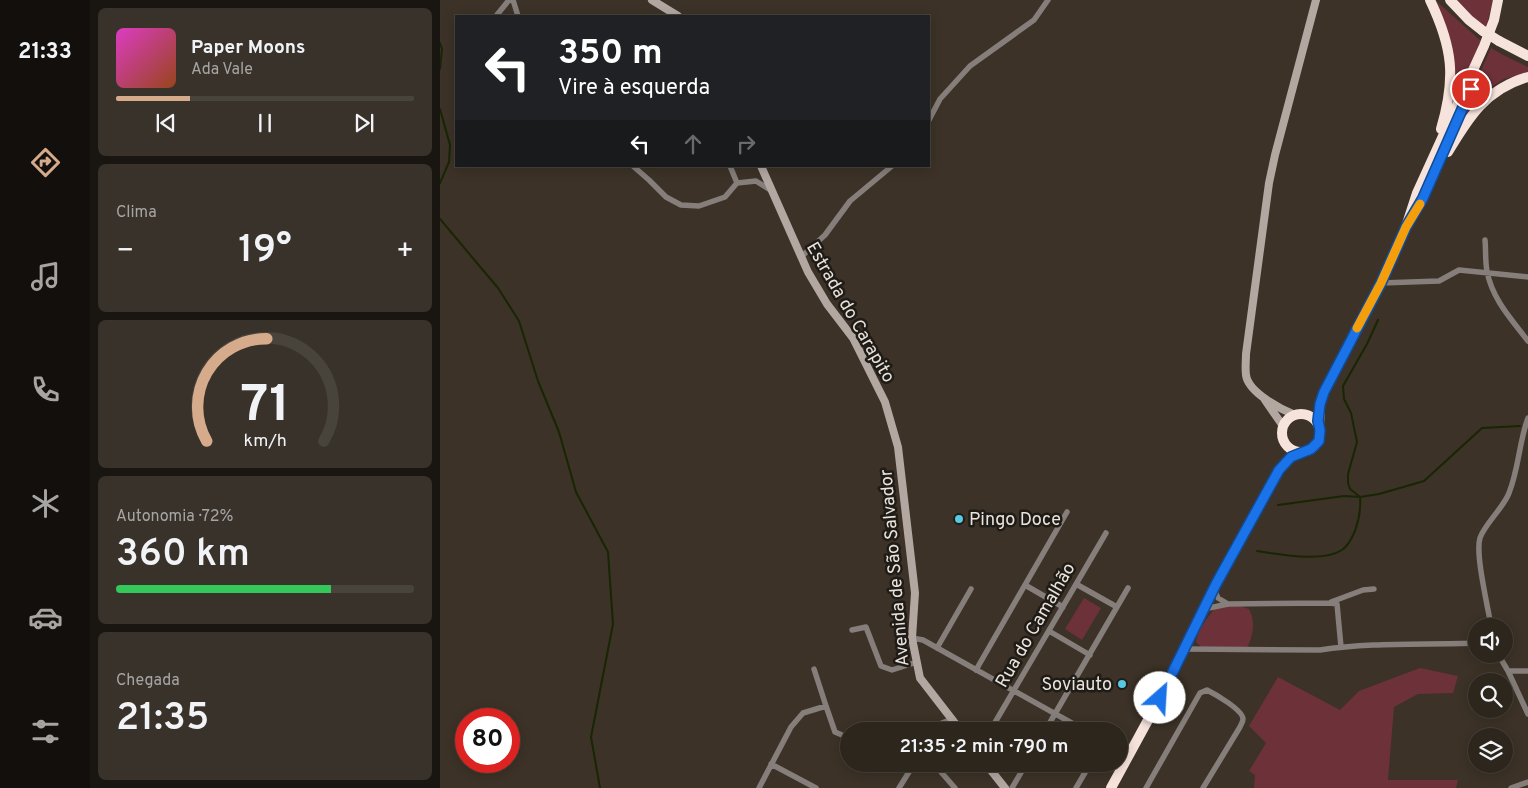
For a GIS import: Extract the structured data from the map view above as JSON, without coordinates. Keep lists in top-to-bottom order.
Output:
{
  "streets": {
    "street": ["Estrada do Carapito", "Avenida de São Salvador", "Rua do Camalhão"]
  },
  "crossings": [
    ["Estrada do Carapito", "Avenida de São Salvador"]
  ],
  "places": ["Pingo Doce", "Soviauto"],
  "page": {
    "tabs": "21:33",
    "turn": ["350 m", "Vire à esquerda"],
    "song": ["Paper Moons", "Ada Vale"],
    "tile": [
      "Clima",
      ["Autonomia · 72%", "360 km"],
      ["Chegada", "21:35"]
    ],
    "heat": ["−", "19°", "+"],
    "limit": "80",
    "trip": "21:35 · 2 min · 790 m",
    "gauge": ["71", "km/h"]
  }
}
